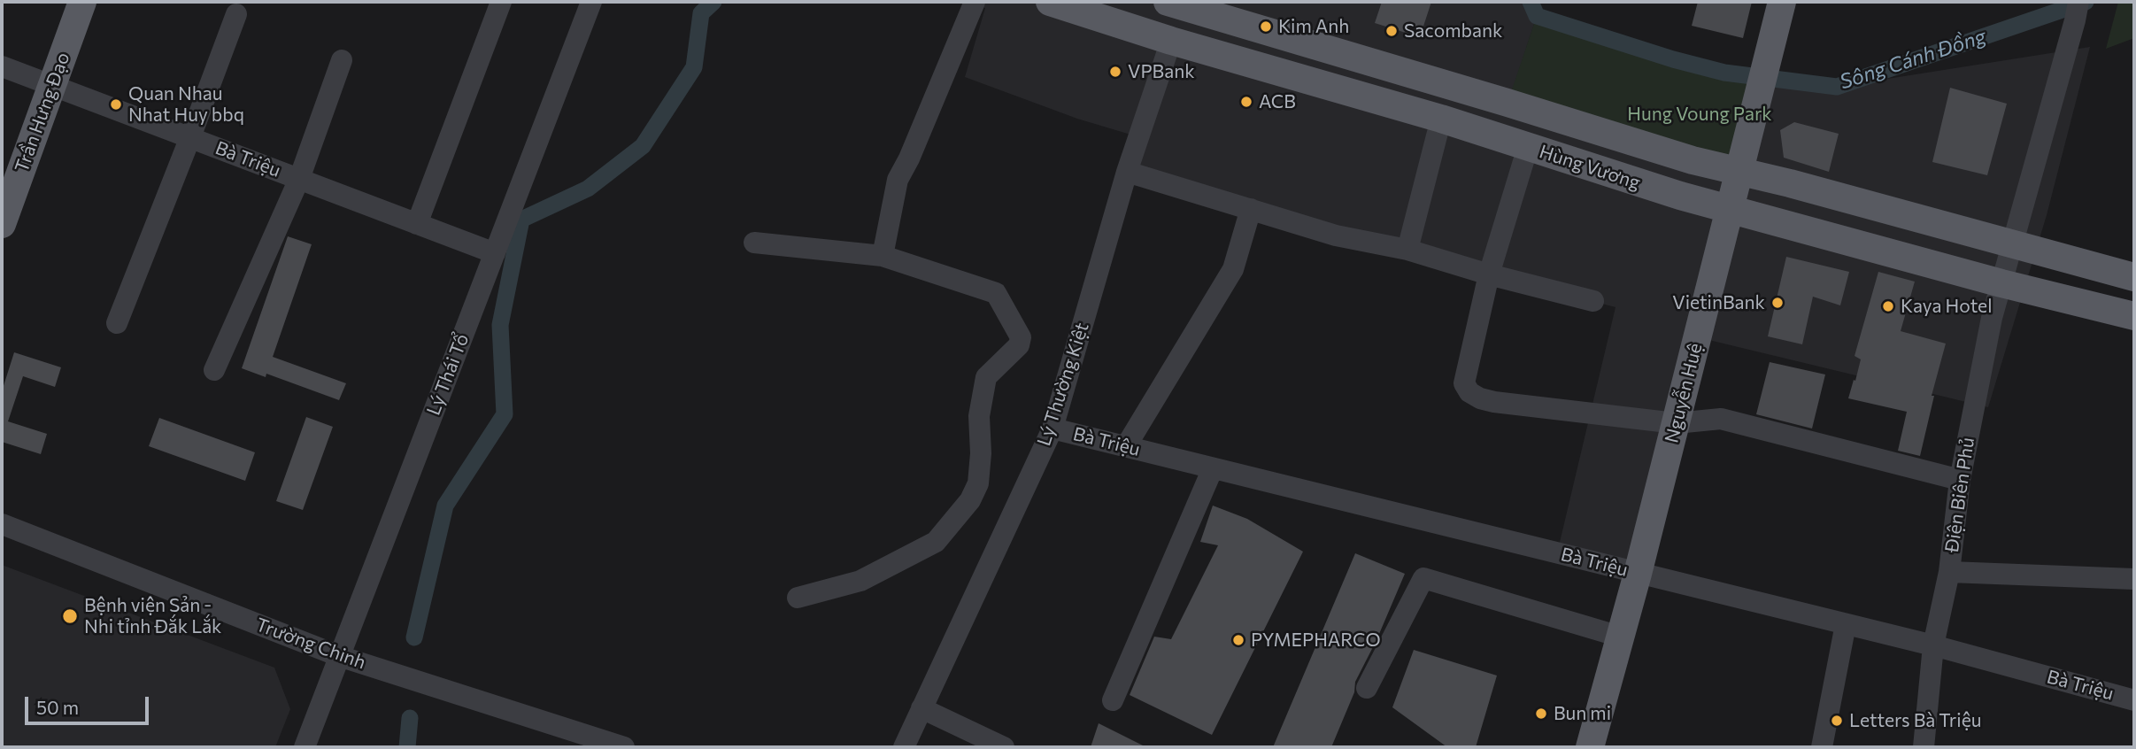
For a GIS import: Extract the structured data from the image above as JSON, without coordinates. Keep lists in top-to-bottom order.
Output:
{
  "streets": {
    "main road": ["Trần Hưng Đạo", "Hùng Vương", "Nguyễn Huệ"],
    "street": [
      "Bà Triệu",
      "Lý Thái Tổ",
      "Lý Thường Kiệt",
      "Điện Biên Phủ",
      "Trường Chinh"
    ]
  },
  "crossings": [
    ["Trần Hưng Đạo", "Bà Triệu"],
    ["Bà Triệu", "Lý Thái Tổ"],
    ["Bà Triệu", "Lý Thường Kiệt"],
    ["Bà Triệu", "Nguyễn Huệ"],
    ["Bà Triệu", "Điện Biên Phủ"],
    ["Hùng Vương", "Lý Thường Kiệt"],
    ["Hùng Vương", "Nguyễn Huệ"],
    ["Hùng Vương", "Điện Biên Phủ"],
    ["Lý Thái Tổ", "Trường Chinh"]
  ],
  "water": ["Sông Cánh Đồng"],
  "parks": ["Hung Voung Park"],
  "places": [
    "Kim Anh",
    "Sacombank",
    "VPBank",
    "ACB",
    "Quan Nhau Nhat Huy bbq",
    "VietinBank",
    "Kaya Hotel",
    "Bệnh viện Sản - Nhi tỉnh Đắk Lắk",
    "PYMEPHARCO",
    "Bun mi",
    "Letters Bà Triệu"
  ],
  "scale_bar": "50 m"
}
